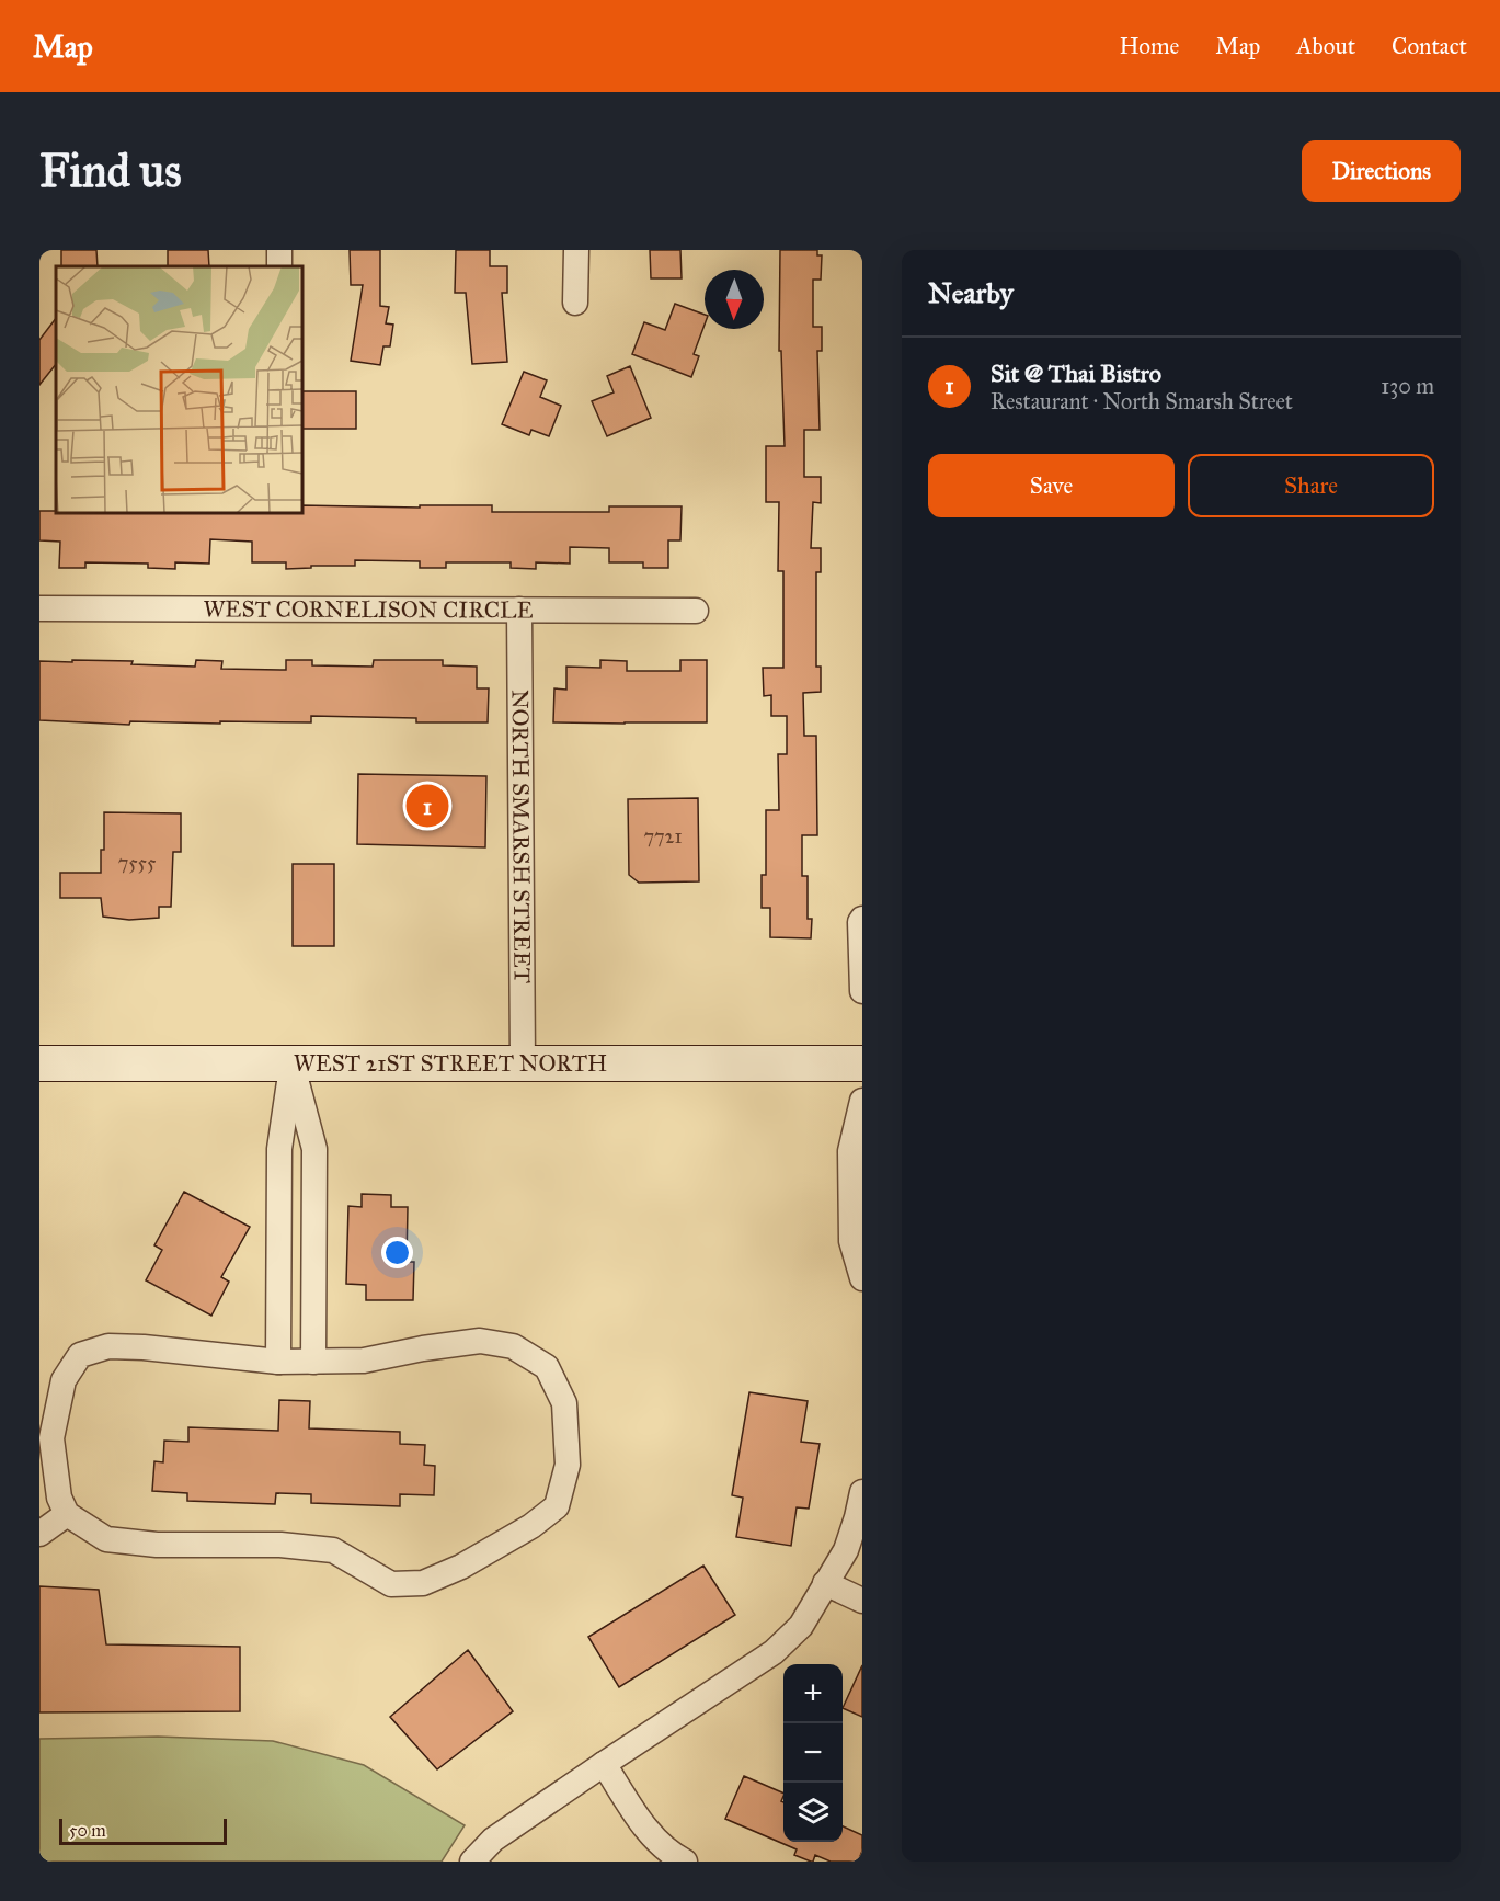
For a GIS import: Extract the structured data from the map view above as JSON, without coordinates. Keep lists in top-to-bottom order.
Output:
{
  "streets": {
    "main road": ["WEST 21ST STREET NORTH"],
    "street": ["WEST CORNELISON CIRCLE", "NORTH SMARSH STREET"]
  },
  "crossings": [
    ["WEST CORNELISON CIRCLE", "NORTH SMARSH STREET"],
    ["NORTH SMARSH STREET", "WEST 21ST STREET NORTH"]
  ],
  "house_numbers": ["7721", "7555"],
  "scale_bar": "50 m",
  "north": "bottom",
  "page": {
    "header": "Map",
    "nav": [
      "Home",
      "Map",
      "About",
      "Contact"
    ],
    "buttons": [
      "Directions",
      ["Save", "Share"]
    ],
    "title": "Find us",
    "heading": "Nearby",
    "list": [
      {
        "mark": "1",
        "name": "Sit @ Thai Bistro",
        "note": "Restaurant · North Smarsh Street",
        "value": "130 m"
      }
    ],
    "pins": "1",
    "map_buttons": ["+", "−"],
    "scale": "50 m"
  }
}
